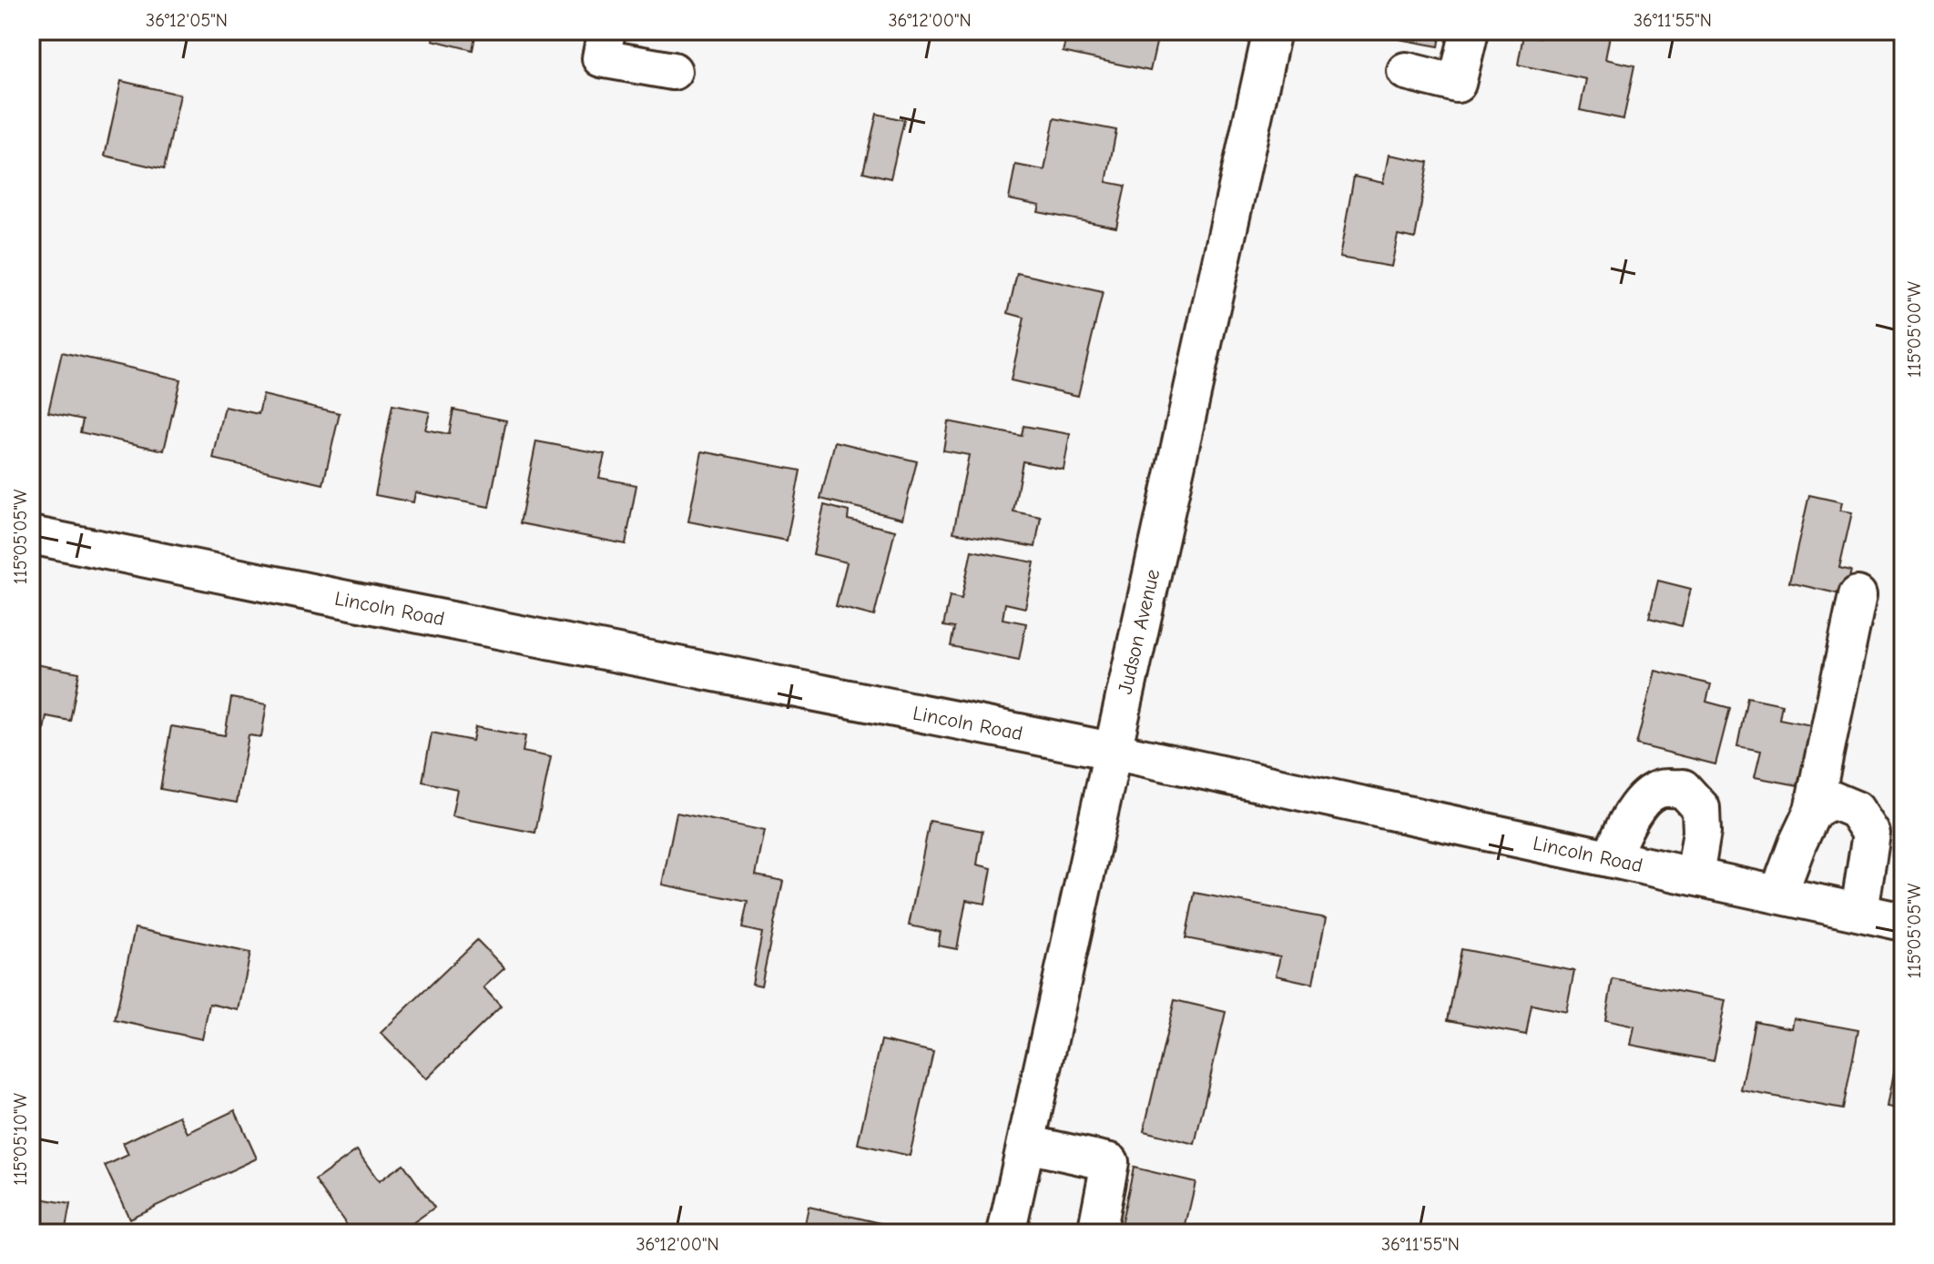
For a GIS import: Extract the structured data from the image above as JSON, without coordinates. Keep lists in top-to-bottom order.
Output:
{
  "streets": {
    "street": ["Lincoln Road", "Judson Avenue"]
  },
  "crossings": [
    ["Lincoln Road", "Judson Avenue"]
  ],
  "coordinates": [
    "36°12'05\"N",
    "36°12'00\"N",
    "36°11'55\"N",
    "115°05'00\"W",
    "115°05'05\"W",
    "115°05'10\"W"
  ]
}
